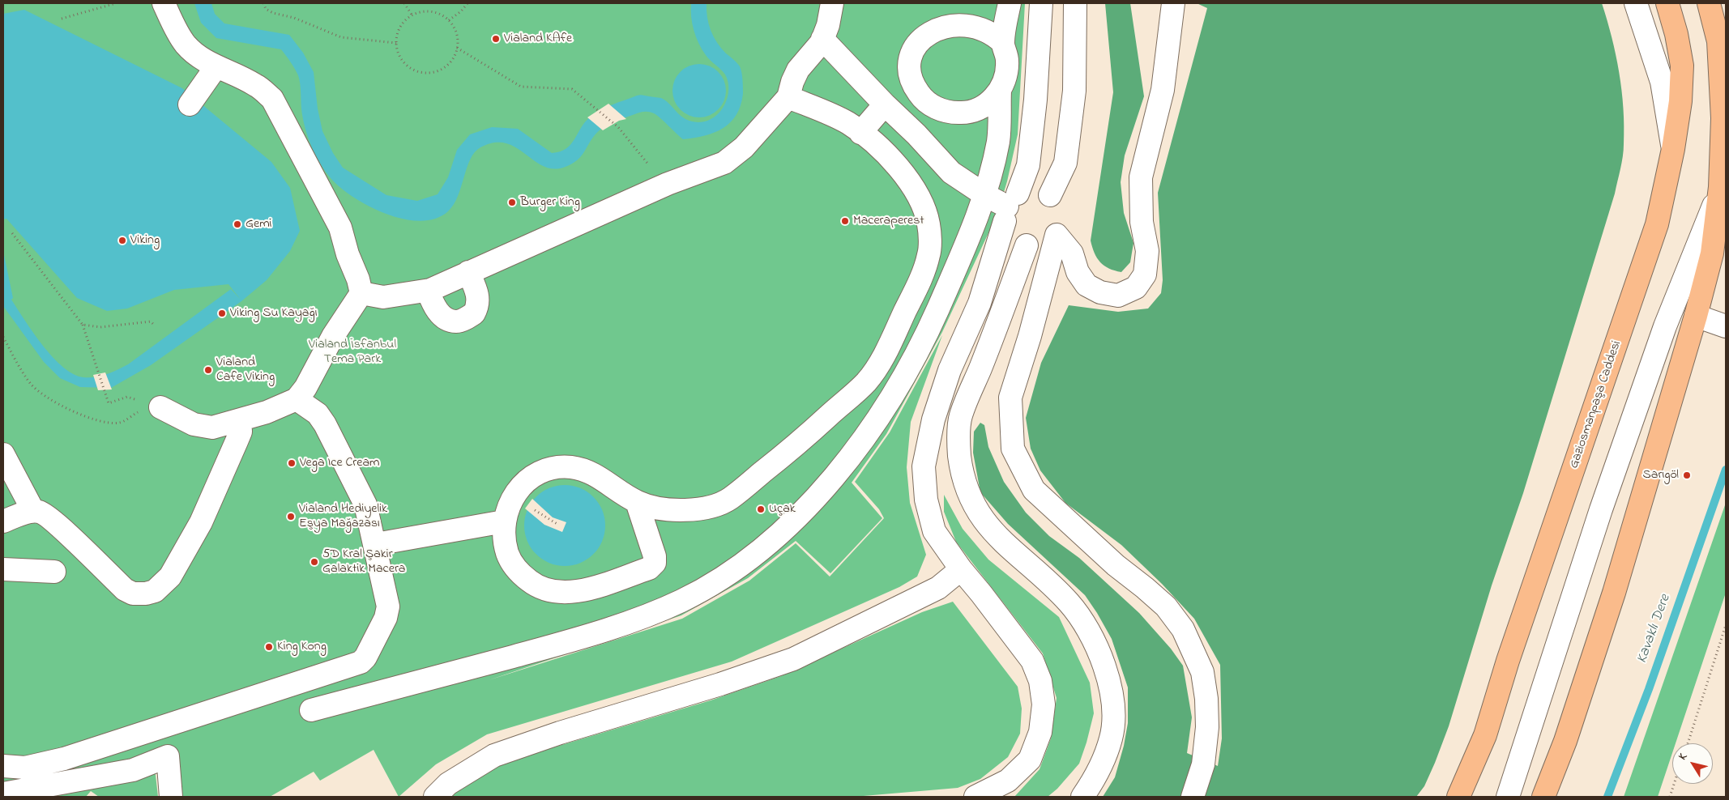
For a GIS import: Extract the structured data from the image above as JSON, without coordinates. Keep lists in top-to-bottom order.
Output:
{
  "streets": {
    "main road": ["Gaziosmanpaşa Caddesi"]
  },
  "water": ["Kavaklı Dere"],
  "parks": ["Vialand İsfanbul Tema Park"],
  "places": [
    "Vialand KAfe",
    "Burger King",
    "Maceraperest",
    "Gemi",
    "Viking",
    "Viking Su Kayağı",
    "Vialand Cafe Viking",
    "Vega Ice Cream",
    "Sarıgöl",
    "Uçak",
    "Vialand Hediyelik Eşya Mağazası",
    "5D Kral Şakir Galaktik Macera",
    "King Kong"
  ],
  "north": "top left"
}
